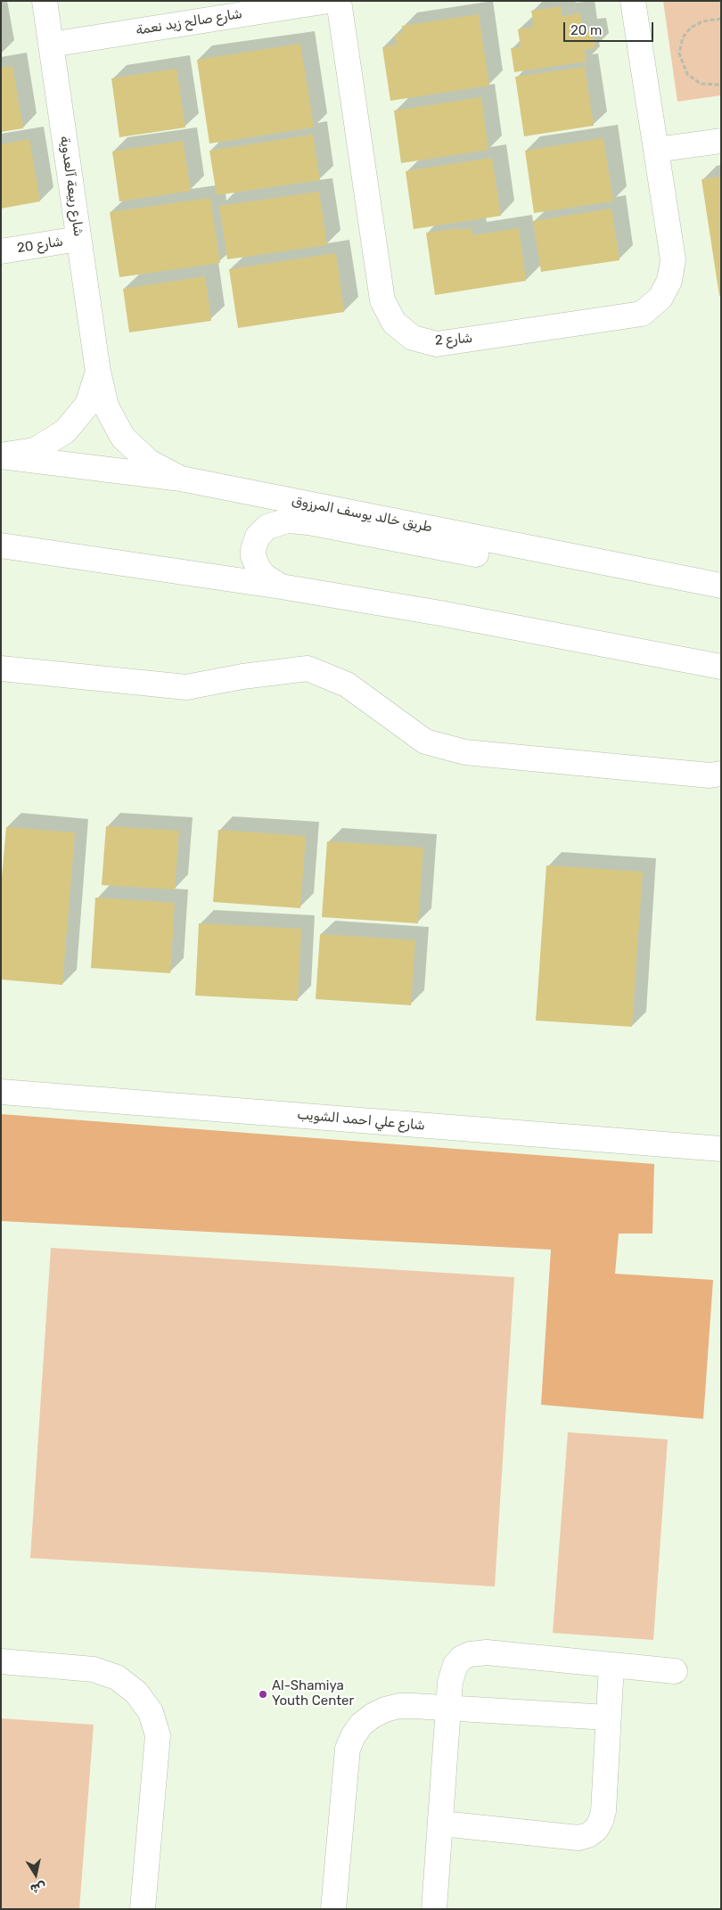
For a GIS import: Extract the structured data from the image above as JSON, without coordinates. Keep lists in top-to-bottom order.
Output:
{
  "streets": {
    "street": [
      "شارع صالح زيد نعمة",
      "شارع ربيعة آلعدوية",
      "شارع 20",
      "شارع 2",
      "طريق خالد يوسف المرزوق",
      "شارع علي احمد الشويب"
    ]
  },
  "crossings": [
    ["شارع صالح زيد نعمة", "شارع ربيعة آلعدوية"],
    ["شارع ربيعة آلعدوية", "شارع 20"],
    ["شارع ربيعة آلعدوية", "طريق خالد يوسف المرزوق"]
  ],
  "places": ["Al-Shamiya Youth Center"],
  "scale_bar": "20 m",
  "north": "bottom"
}
